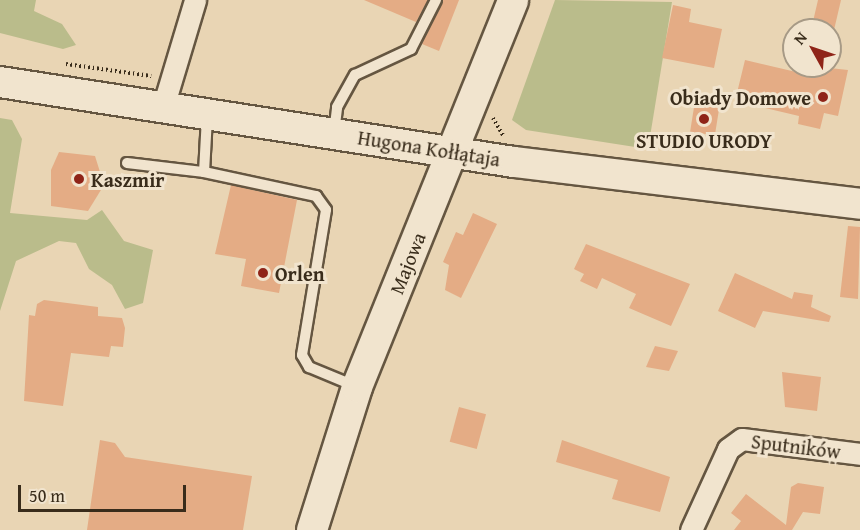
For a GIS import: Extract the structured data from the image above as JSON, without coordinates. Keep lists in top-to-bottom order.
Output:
{
  "streets": {
    "main road": ["Hugona Kołłątaja", "Majowa"],
    "street": ["Sputników"]
  },
  "crossings": [
    ["Hugona Kołłątaja", "Majowa"]
  ],
  "places": [
    "Obiady Domowe",
    "STUDIO URODY",
    "Kaszmir",
    "Orlen"
  ],
  "scale_bar": "50 m",
  "north": "top left"
}
